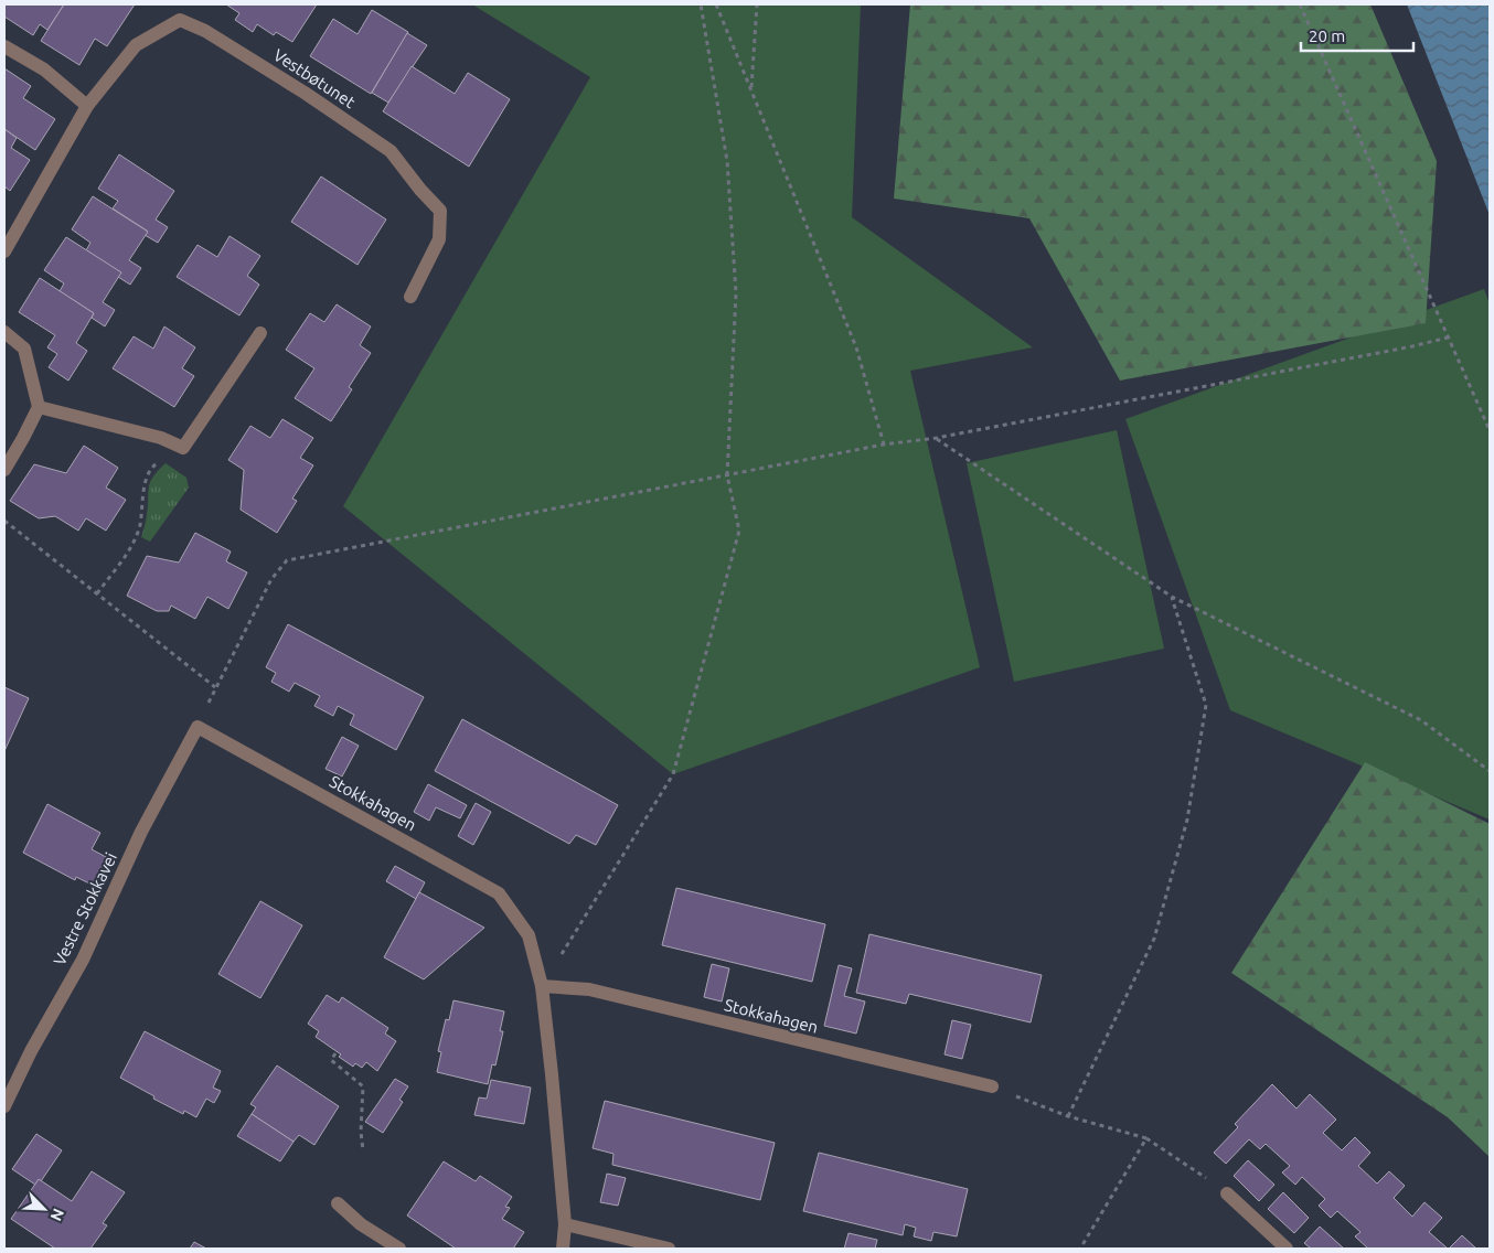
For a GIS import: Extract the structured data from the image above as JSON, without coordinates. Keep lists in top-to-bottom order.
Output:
{
  "streets": {
    "street": ["Vestbøtunet", "Stokkahagen", "Vestre Stokkavei"]
  },
  "crossings": [
    ["Stokkahagen", "Vestre Stokkavei"]
  ],
  "scale_bar": "20 m",
  "north": "bottom right"
}
